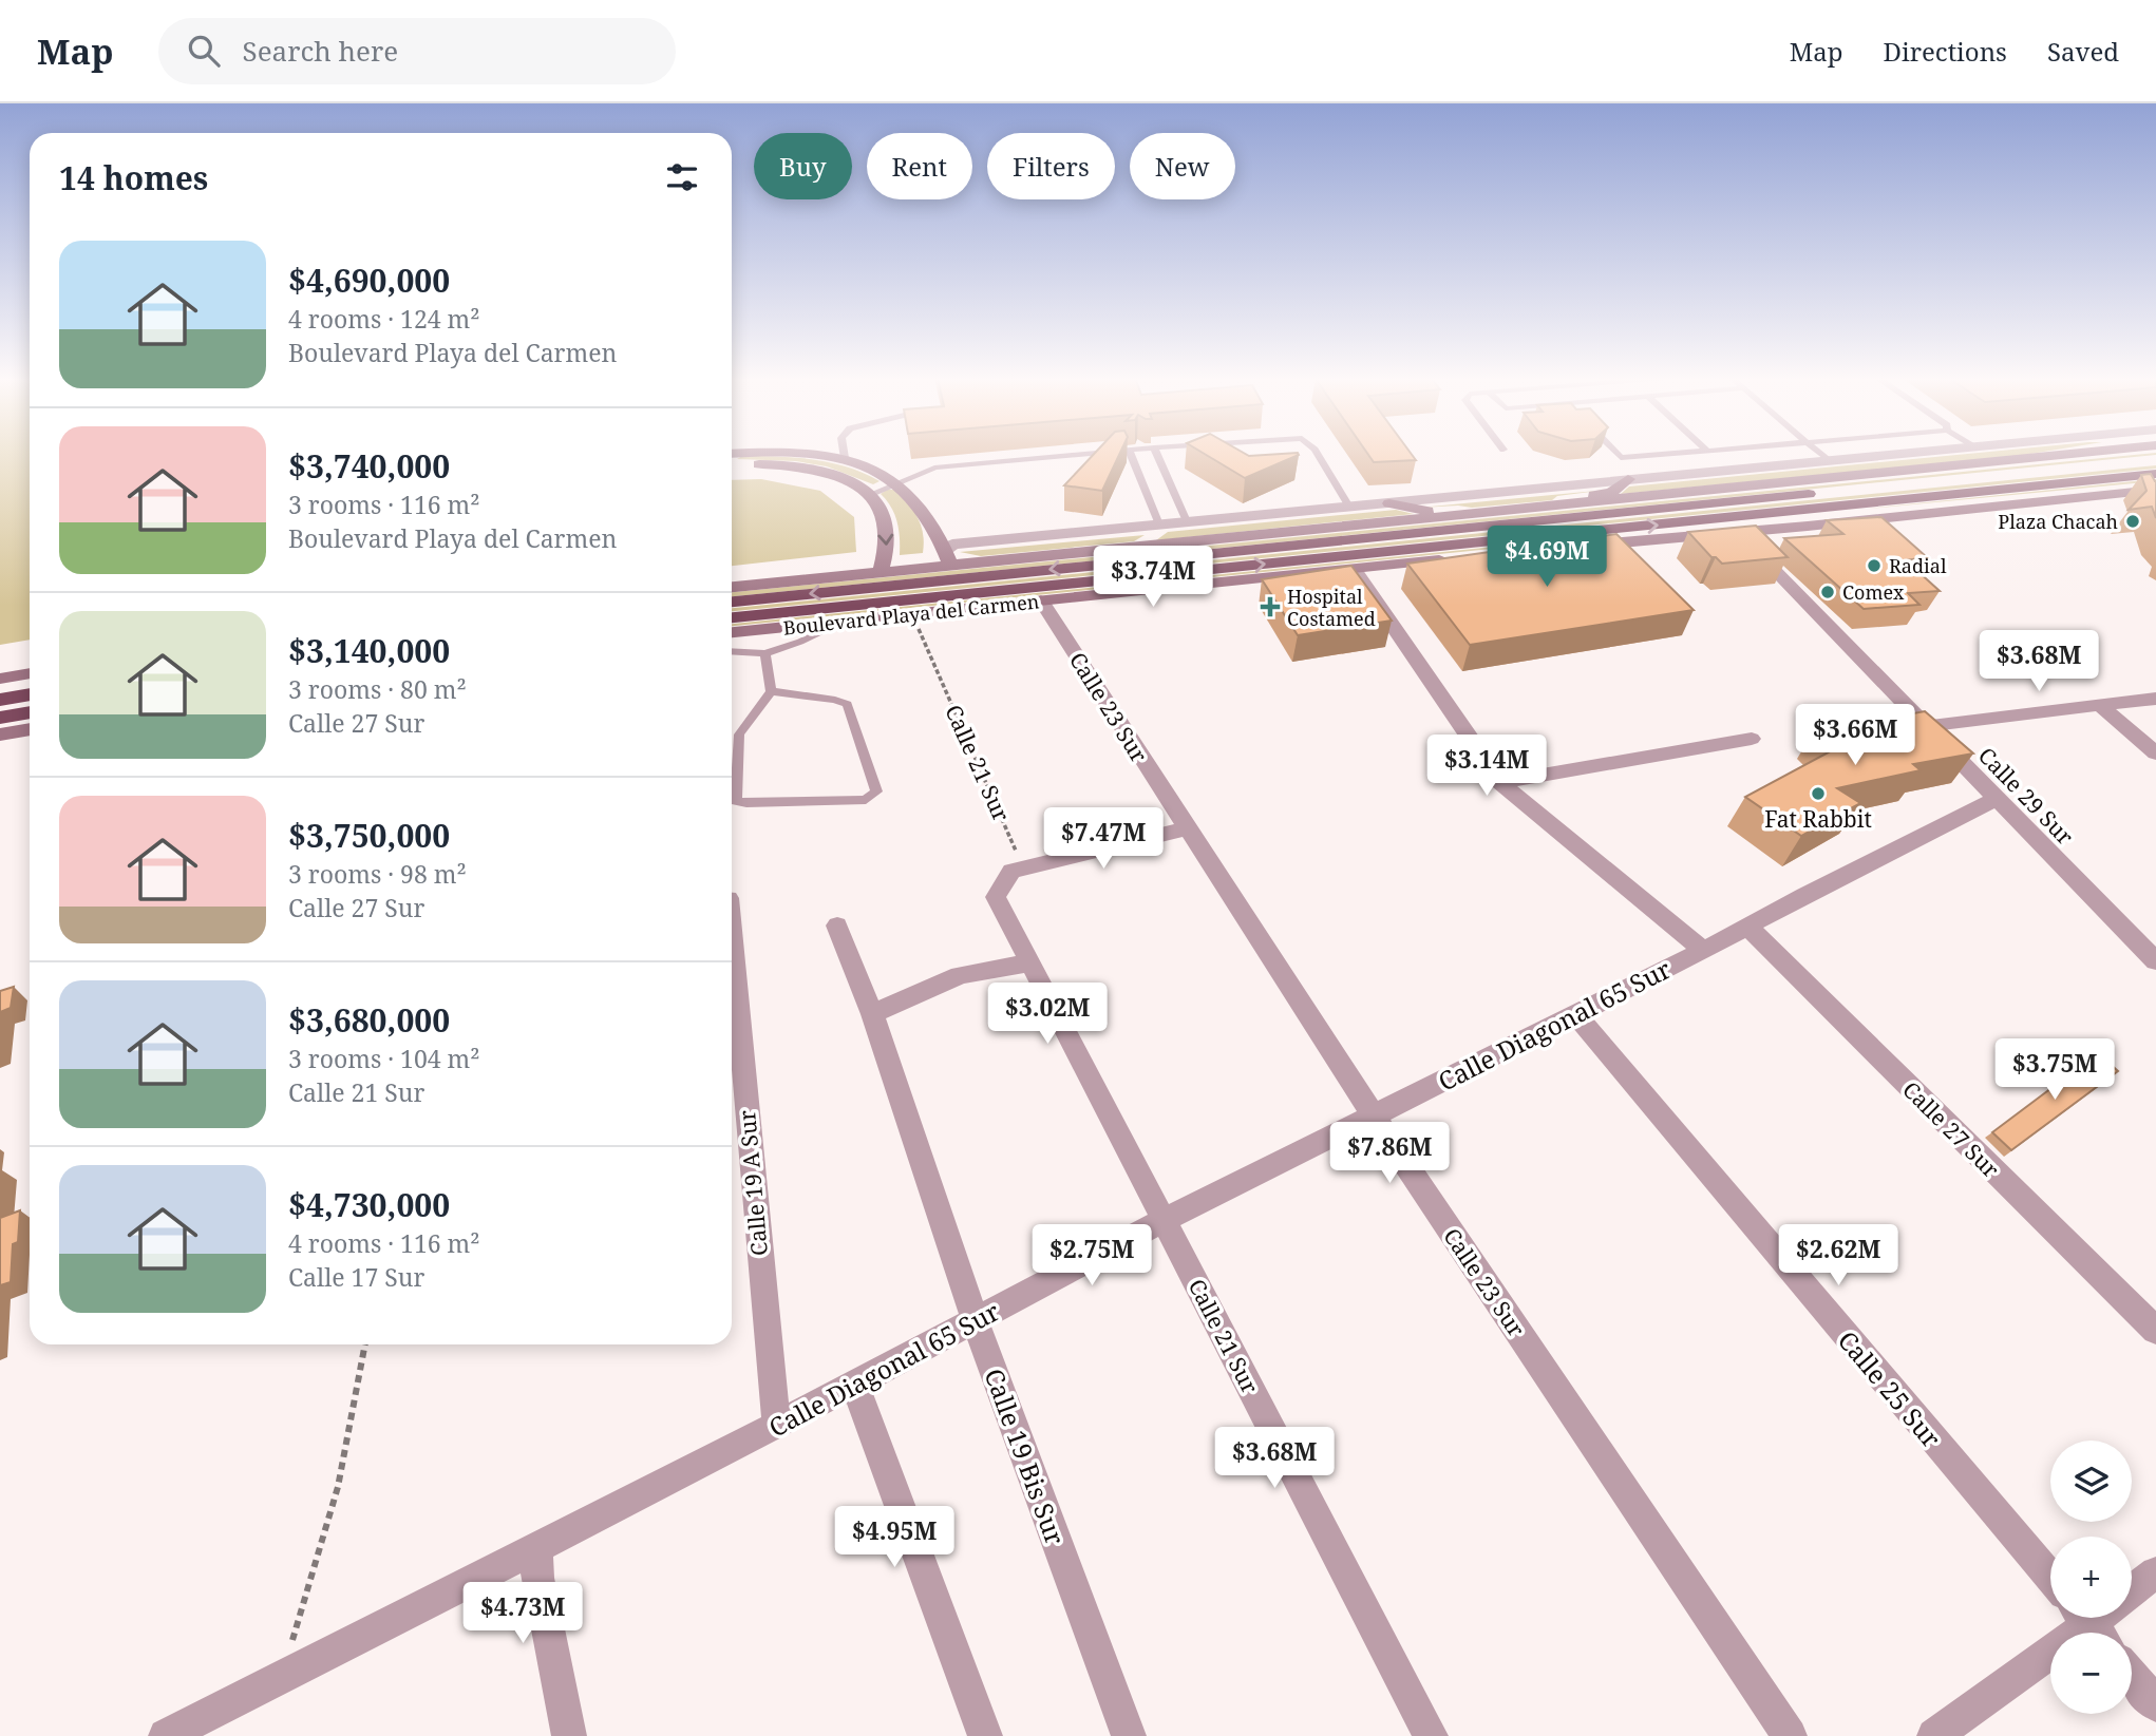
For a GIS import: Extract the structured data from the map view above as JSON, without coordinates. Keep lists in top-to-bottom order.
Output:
{
  "streets": {
    "main road": ["Boulevard Playa del Carmen"],
    "street": [
      "Calle 23 Sur",
      "Calle 21 Sur",
      "Calle 29 Sur",
      "Calle Diagonal 65 Sur",
      "Calle 27 Sur",
      "Calle 19 A Sur",
      "Calle 25 Sur",
      "Calle 19 Bis Sur"
    ]
  },
  "crossings": [
    ["Boulevard Playa del Carmen", "Calle 23 Sur"],
    ["Boulevard Playa del Carmen", "Calle 21 Sur"],
    ["Boulevard Playa del Carmen", "Calle 29 Sur"],
    ["Calle 23 Sur", "Calle Diagonal 65 Sur"],
    ["Calle 21 Sur", "Calle Diagonal 65 Sur"],
    ["Calle 29 Sur", "Calle Diagonal 65 Sur"],
    ["Calle Diagonal 65 Sur", "Calle 27 Sur"],
    ["Calle Diagonal 65 Sur", "Calle 19 A Sur"],
    ["Calle Diagonal 65 Sur", "Calle 25 Sur"],
    ["Calle Diagonal 65 Sur", "Calle 19 Bis Sur"]
  ],
  "places": {
    "other": [
      "Plaza Chacah",
      "Radial",
      "Comex",
      "Fat Rabbit"
    ],
    "health": ["Hospital Costamed"]
  },
  "page": {
    "header": "Map",
    "search": "Search here",
    "nav": ["Map", "Directions", "Saved"],
    "chip": [
      "Buy",
      "Rent",
      "Filters",
      "New"
    ],
    "heading": "14 homes",
    "list": [
      {
        "name": "$4,690,000",
        "note": "4 rooms · 124 m² · Boulevard Playa del Carmen"
      },
      {
        "name": "$3,740,000",
        "note": "3 rooms · 116 m² · Boulevard Playa del Carmen"
      },
      {
        "name": "$3,140,000",
        "note": "3 rooms · 80 m² · Calle 27 Sur"
      },
      {
        "name": "$3,750,000",
        "note": "3 rooms · 98 m² · Calle 27 Sur"
      },
      {
        "name": "$3,680,000",
        "note": "3 rooms · 104 m² · Calle 21 Sur"
      },
      {
        "name": "$4,730,000",
        "note": "4 rooms · 116 m² · Calle 17 Sur"
      }
    ],
    "price": [
      "$4.69M",
      "$3.74M",
      "$3.68M",
      "$3.66M",
      "$3.14M",
      "$7.47M",
      "$3.02M",
      "$3.75M",
      "$7.86M",
      "$2.75M",
      "$2.62M",
      "$3.68M",
      "$4.95M",
      "$4.73M"
    ],
    "map_buttons": ["+", "−"]
  }
}
